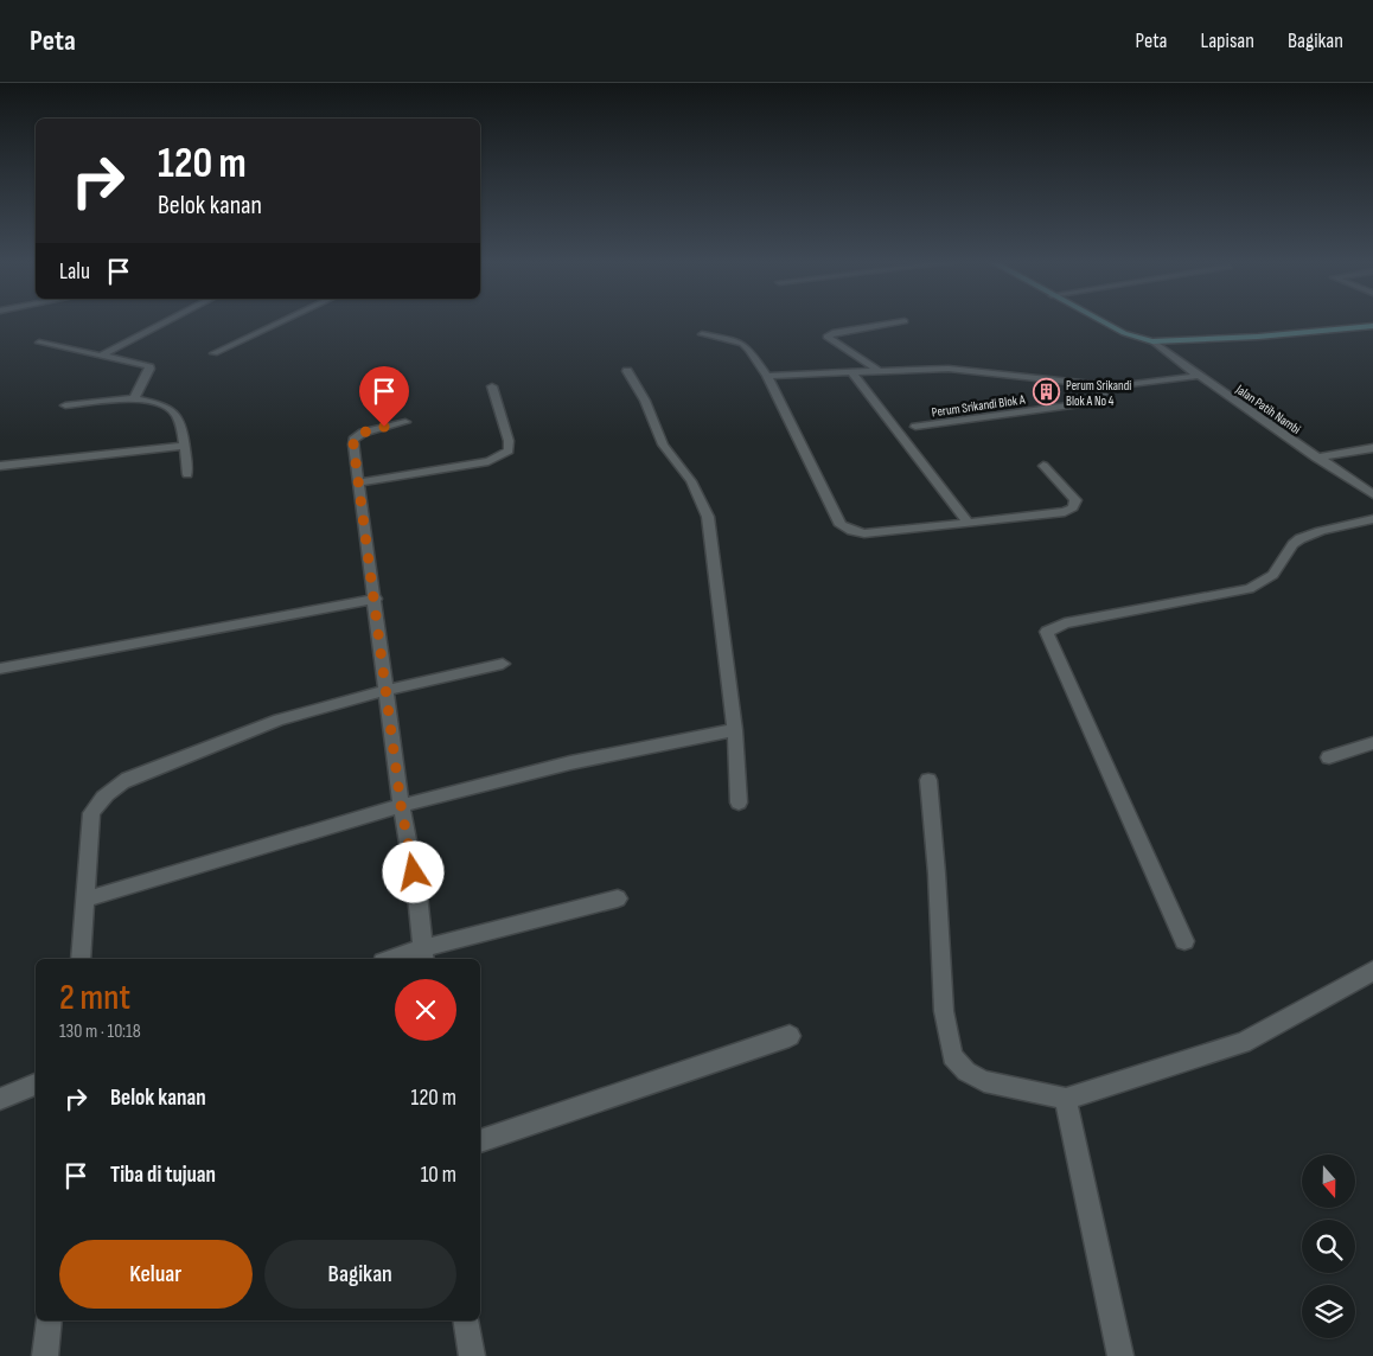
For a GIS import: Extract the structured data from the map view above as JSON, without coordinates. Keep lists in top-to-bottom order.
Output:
{
  "streets": {
    "street": ["Perum Srikandi Blok A", "Jalan Patih Nambi"]
  },
  "places": {
    "building": ["Perum Srikandi Blok A No 4"]
  },
  "north": "bottom",
  "page": {
    "header": "Peta",
    "nav": ["Peta", "Lapisan", "Bagikan"],
    "turn": ["120 m", "Belok kanan"],
    "then": "Lalu",
    "heading": ["2 mnt", "130 m · 10:18"],
    "list": [
      {
        "name": "Belok kanan",
        "value": "120 m"
      },
      {
        "name": "Tiba di tujuan",
        "value": "10 m"
      }
    ],
    "buttons": ["Keluar", "Bagikan"]
  }
}
